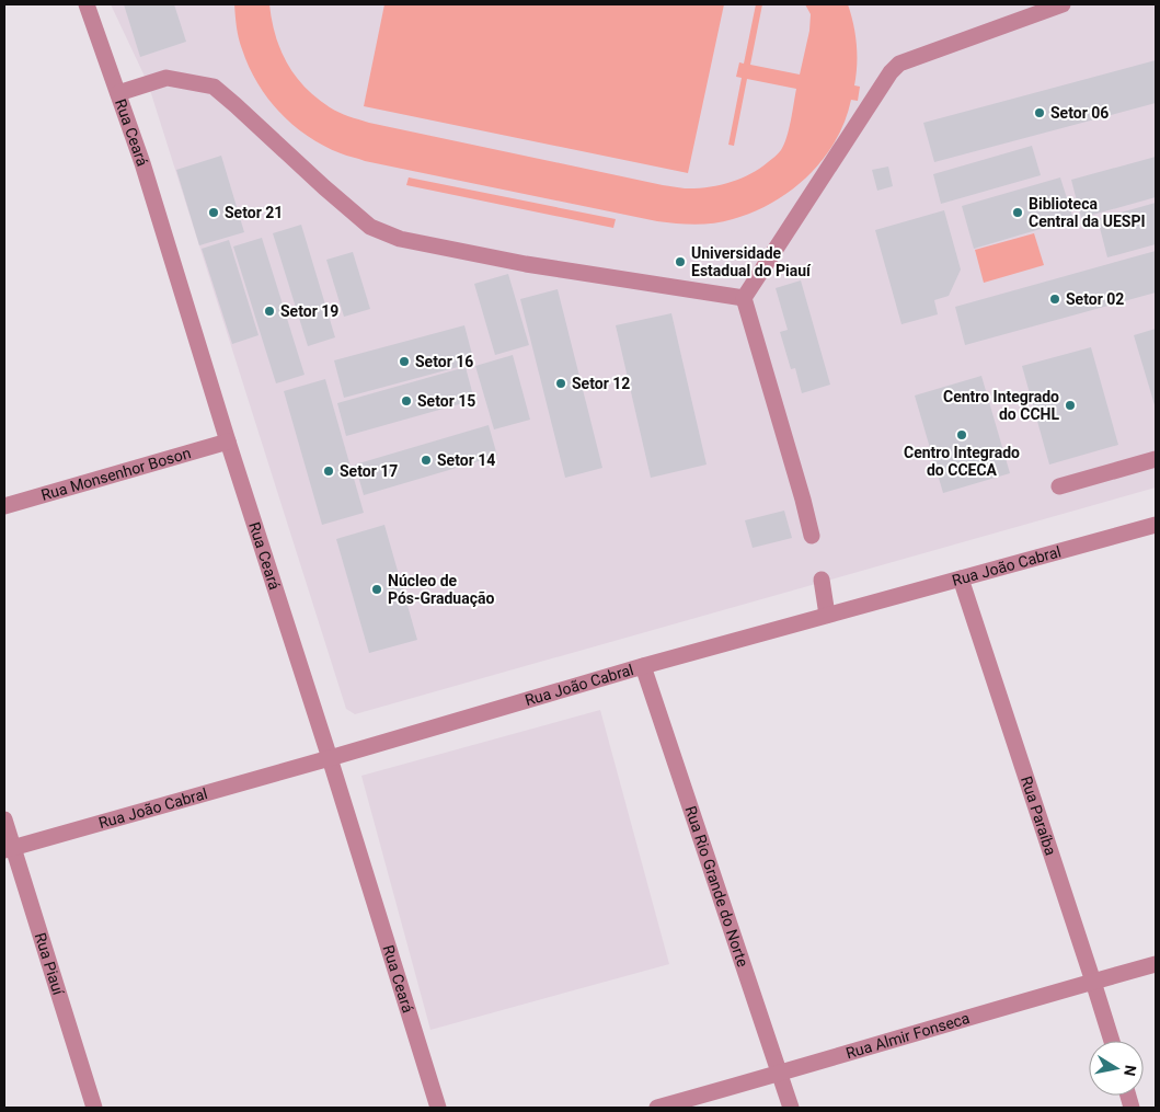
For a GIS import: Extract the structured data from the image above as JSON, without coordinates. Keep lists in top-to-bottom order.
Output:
{
  "streets": {
    "street": [
      "Rua Ceará",
      "Rua Monsenhor Boson",
      "Rua João Cabral",
      "Rua Paraíba",
      "Rua Rio Grande do Norte",
      "Rua Piauí",
      "Rua Almir Fonseca"
    ]
  },
  "crossings": [
    ["Rua Ceará", "Rua Monsenhor Boson"],
    ["Rua Ceará", "Rua João Cabral"],
    ["Rua João Cabral", "Rua Paraíba"],
    ["Rua João Cabral", "Rua Rio Grande do Norte"],
    ["Rua João Cabral", "Rua Piauí"],
    ["Rua Paraíba", "Rua Almir Fonseca"],
    ["Rua Rio Grande do Norte", "Rua Almir Fonseca"]
  ],
  "places": [
    "Setor 06",
    "Setor 21",
    "Biblioteca Central da UESPI",
    "Universidade Estadual do Piauí",
    "Setor 02",
    "Setor 19",
    "Setor 16",
    "Setor 12",
    "Setor 15",
    "Centro Integrado do CCHL",
    "Centro Integrado do CCECA",
    "Setor 14",
    "Setor 17",
    "Núcleo de Pós-Graduação"
  ],
  "north": "right"
}
